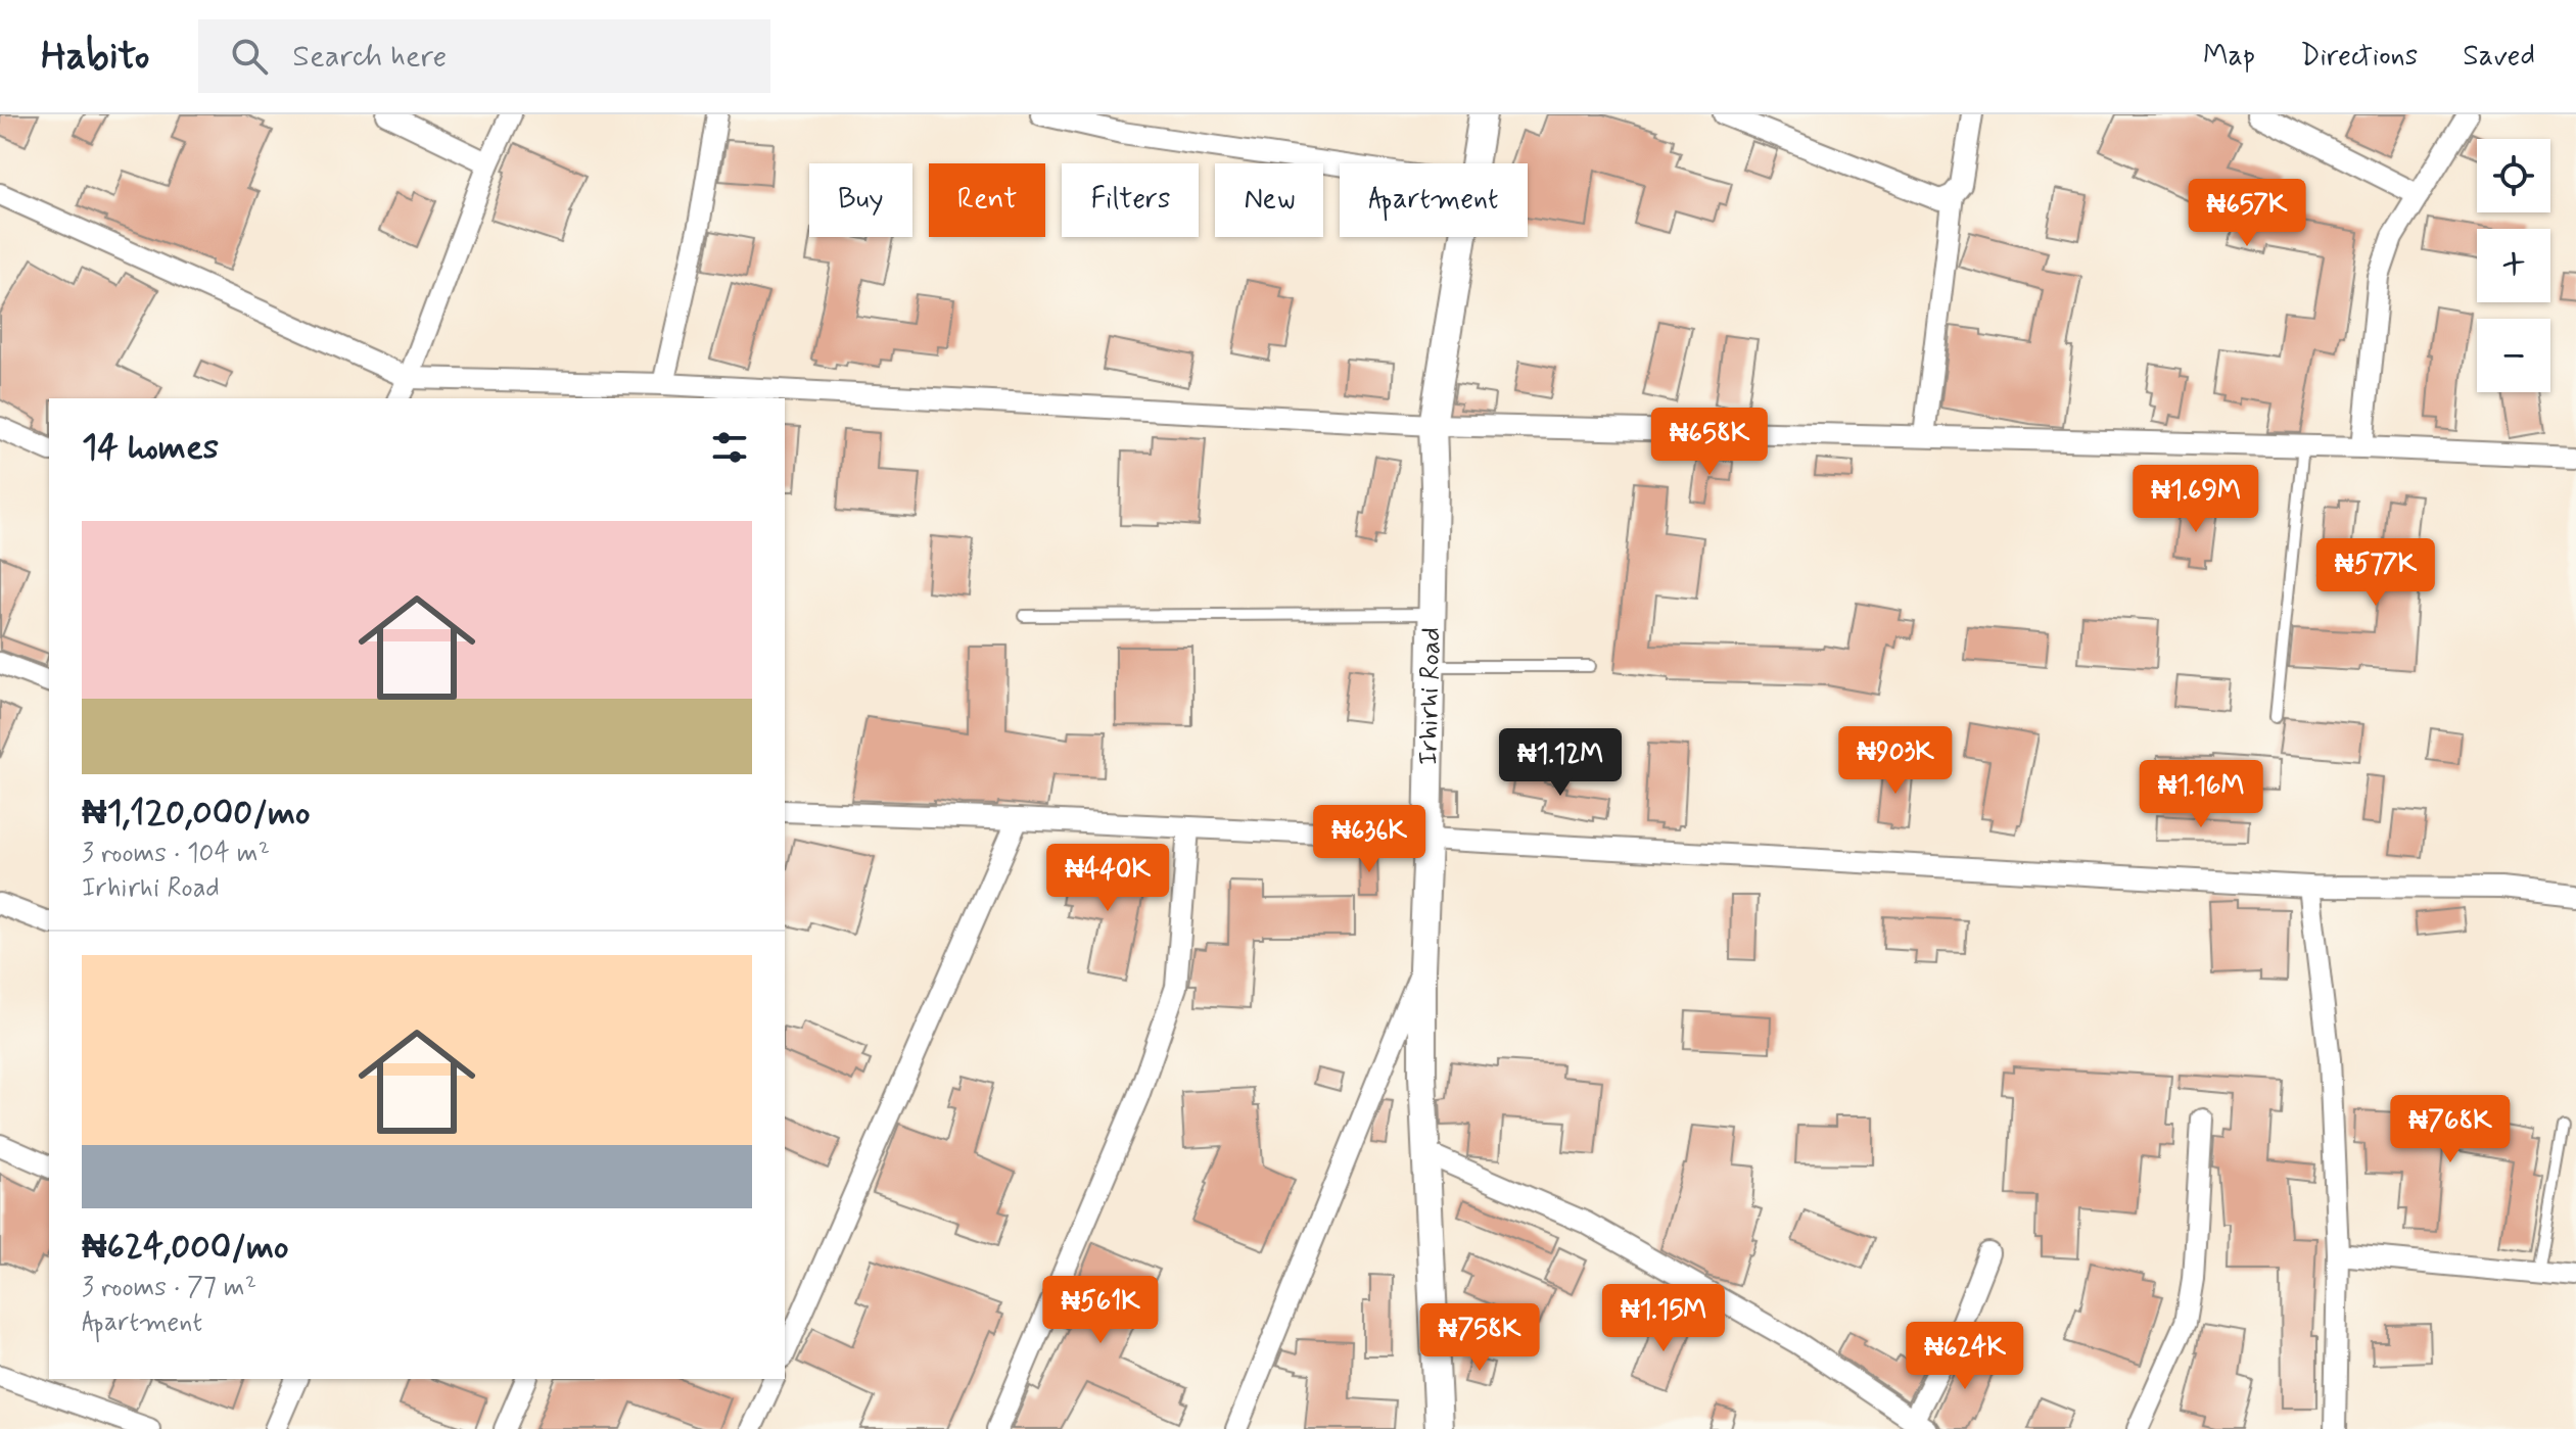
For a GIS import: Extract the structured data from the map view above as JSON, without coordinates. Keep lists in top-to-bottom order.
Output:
{
  "streets": {
    "street": ["Irhirhi Road"]
  },
  "page": {
    "header": "Habito",
    "search": "Search here",
    "nav": ["Map", "Directions", "Saved"],
    "map_buttons": ["+", "−"],
    "chip": [
      "Buy",
      "Rent",
      "Filters",
      "New",
      "Apartment"
    ],
    "price": [
      "₦657K",
      "₦658K",
      "₦1.69M",
      "₦577K",
      "₦903K",
      "₦1.12M",
      "₦1.16M",
      "₦636K",
      "₦440K",
      "₦768K",
      "₦561K",
      "₦1.15M",
      "₦758K",
      "₦624K"
    ],
    "heading": "14 homes",
    "list": [
      {
        "name": "₦1,120,000/mo",
        "note": "3 rooms · 104 m² · Irhirhi Road"
      },
      {
        "name": "₦624,000/mo",
        "note": "3 rooms · 77 m² · Apartment"
      }
    ]
  }
}
